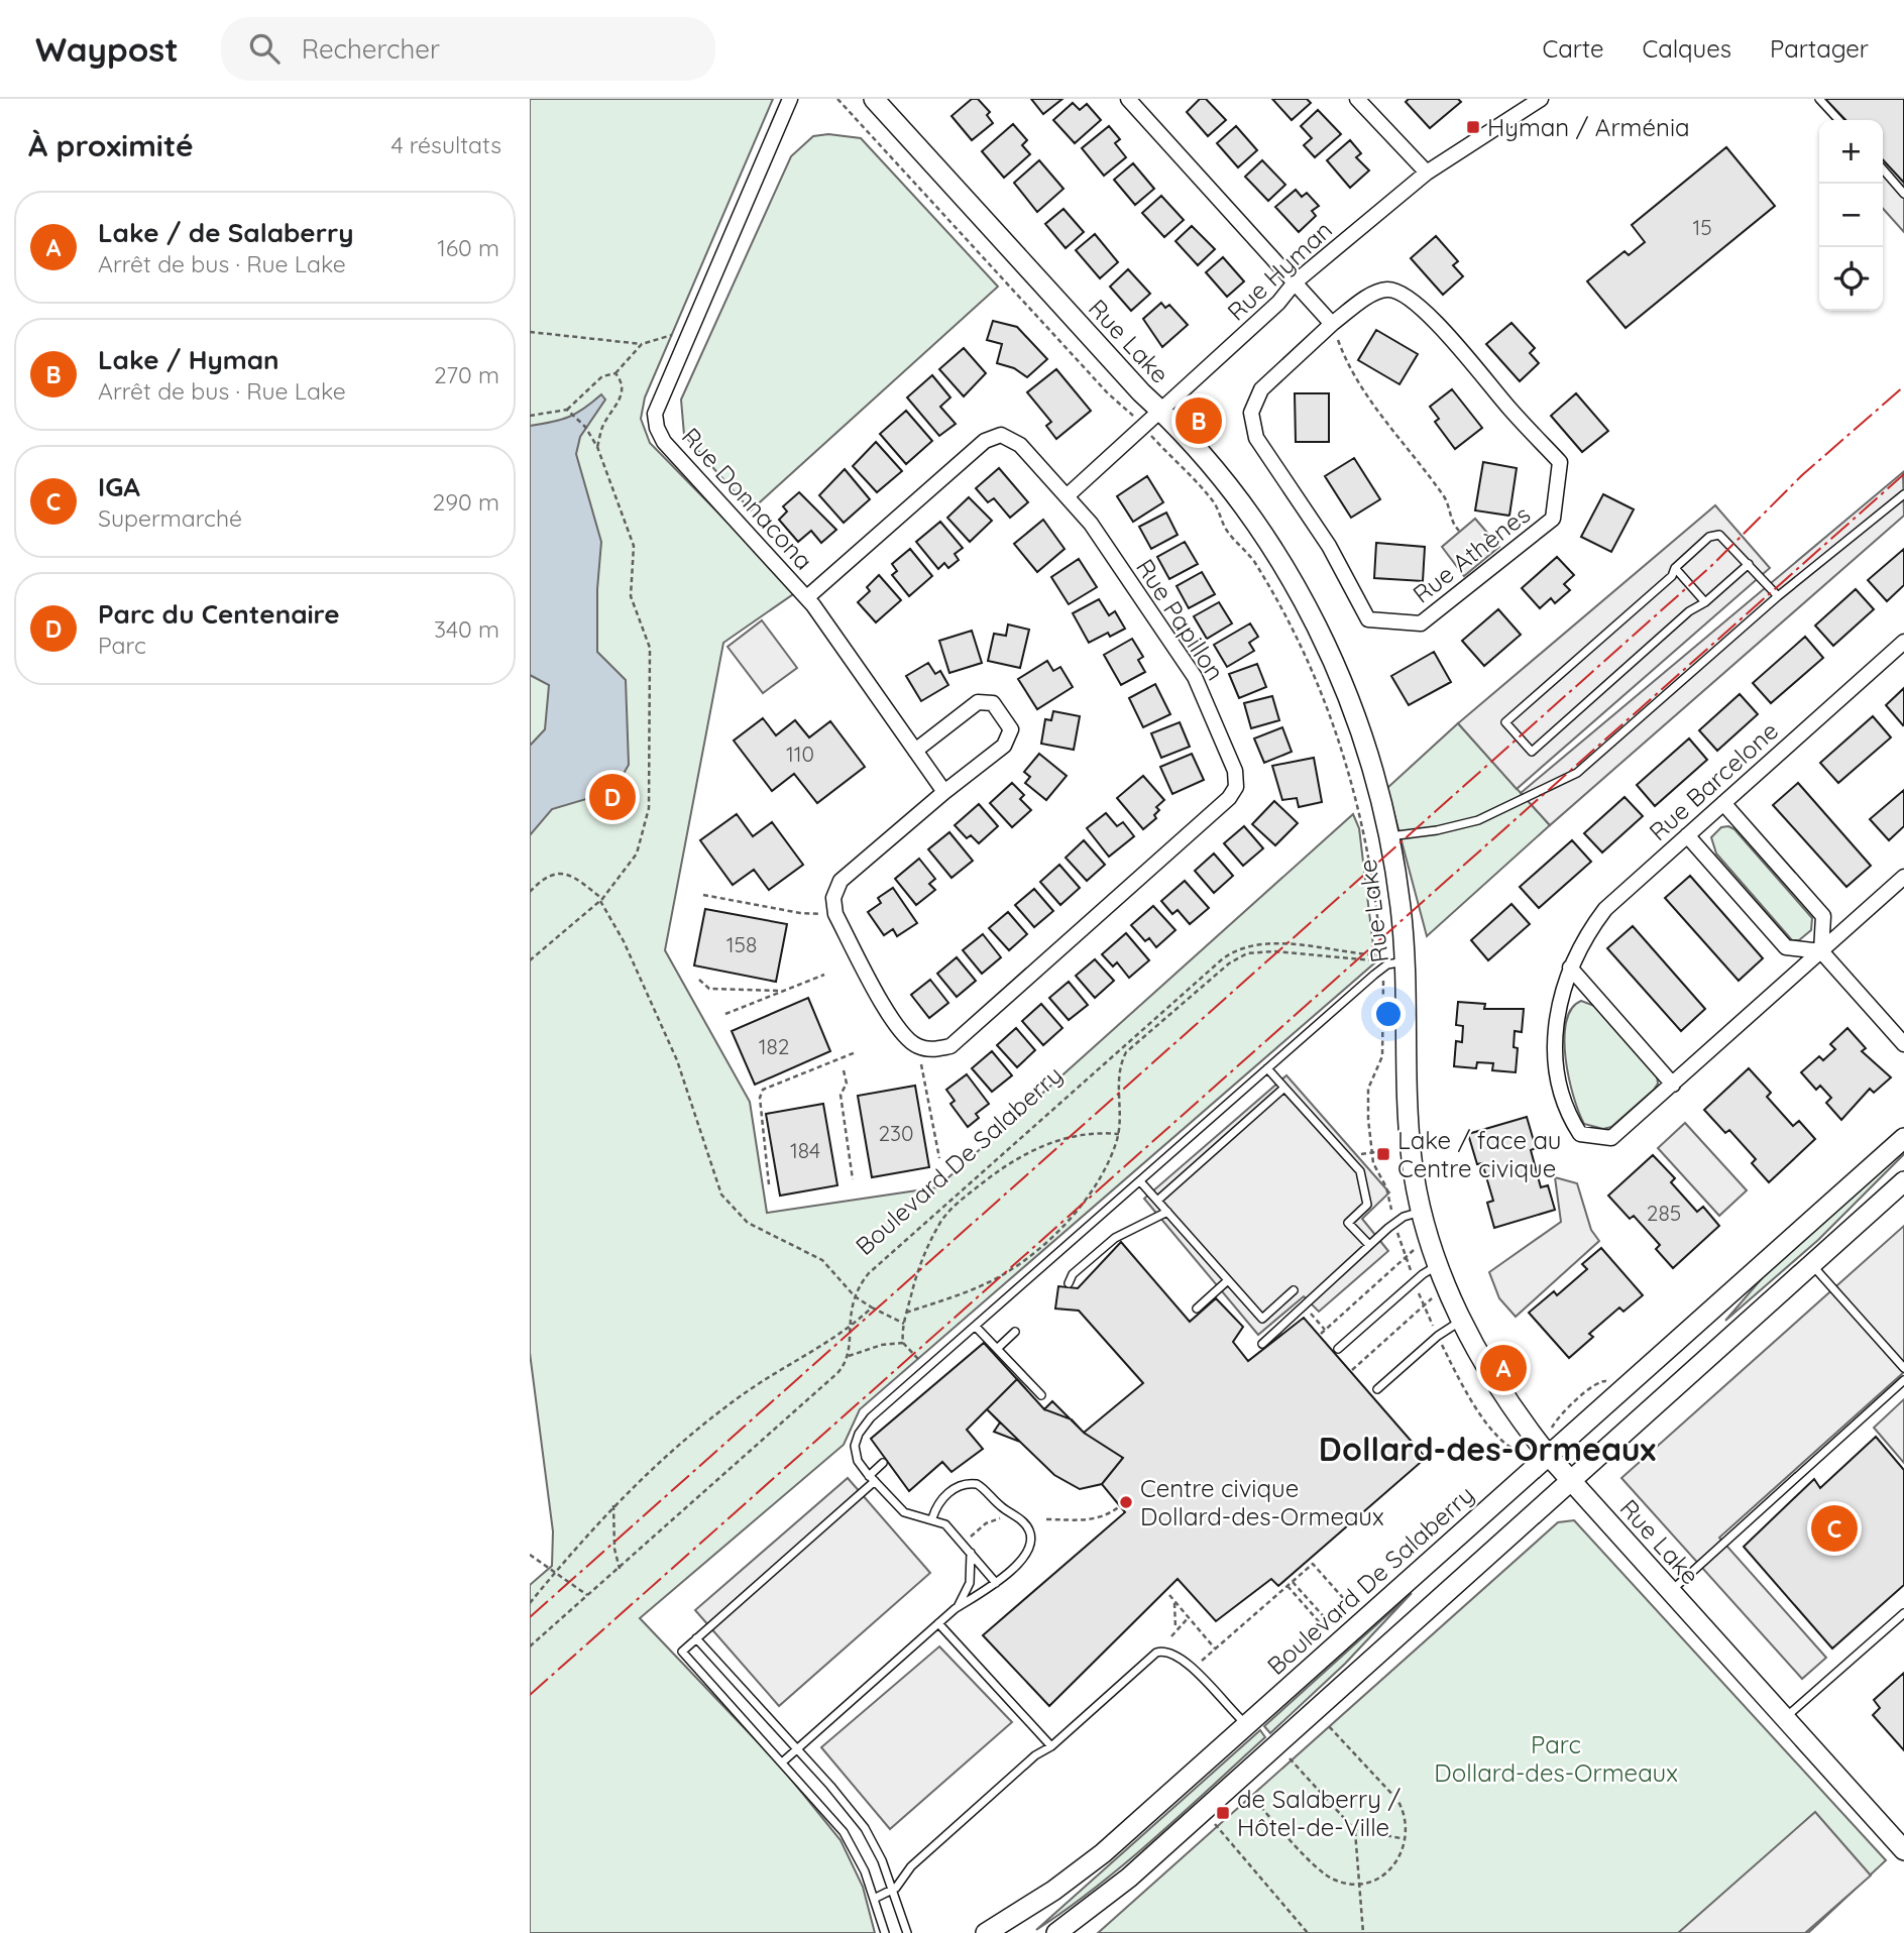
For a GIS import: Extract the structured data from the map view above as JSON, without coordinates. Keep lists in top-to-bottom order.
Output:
{
  "streets": {
    "street": [
      "Rue Hyman",
      "Rue Lake",
      "Rue Donnacona",
      "Rue Athènes",
      "Rue Papillon",
      "Rue Barcelone",
      "Boulevard De Salaberry"
    ]
  },
  "crossings": [
    ["Rue Hyman", "Rue Lake"],
    ["Rue Hyman", "Rue Papillon"],
    ["Rue Lake", "Boulevard De Salaberry"],
    ["Rue Donnacona", "Rue Papillon"]
  ],
  "districts": ["Dollard-des-Ormeaux"],
  "parks": ["Parc Dollard-des-Ormeaux"],
  "places": {
    "transit": ["Hyman / Arménia", "Lake / face au Centre civique", "de Salaberry / Hôtel-de-Ville"],
    "other": ["Centre civique Dollard-des-Ormeaux"]
  },
  "house_numbers": [
    "15",
    "110",
    "158",
    "182",
    "230",
    "184",
    "285"
  ],
  "page": {
    "header": "Waypost",
    "search": "Rechercher",
    "nav": ["Carte", "Calques", "Partager"],
    "heading": ["À proximité", "4 résultats"],
    "map_buttons": ["+", "−"],
    "list": [
      {
        "mark": "A",
        "name": "Lake / de Salaberry",
        "note": "Arrêt de bus · Rue Lake",
        "value": "160 m"
      },
      {
        "mark": "B",
        "name": "Lake / Hyman",
        "note": "Arrêt de bus · Rue Lake",
        "value": "270 m"
      },
      {
        "mark": "C",
        "name": "IGA",
        "note": "Supermarché",
        "value": "290 m"
      },
      {
        "mark": "D",
        "name": "Parc du Centenaire",
        "note": "Parc",
        "value": "340 m"
      }
    ],
    "pins": [
      "B",
      "D",
      "A",
      "C"
    ]
  }
}
